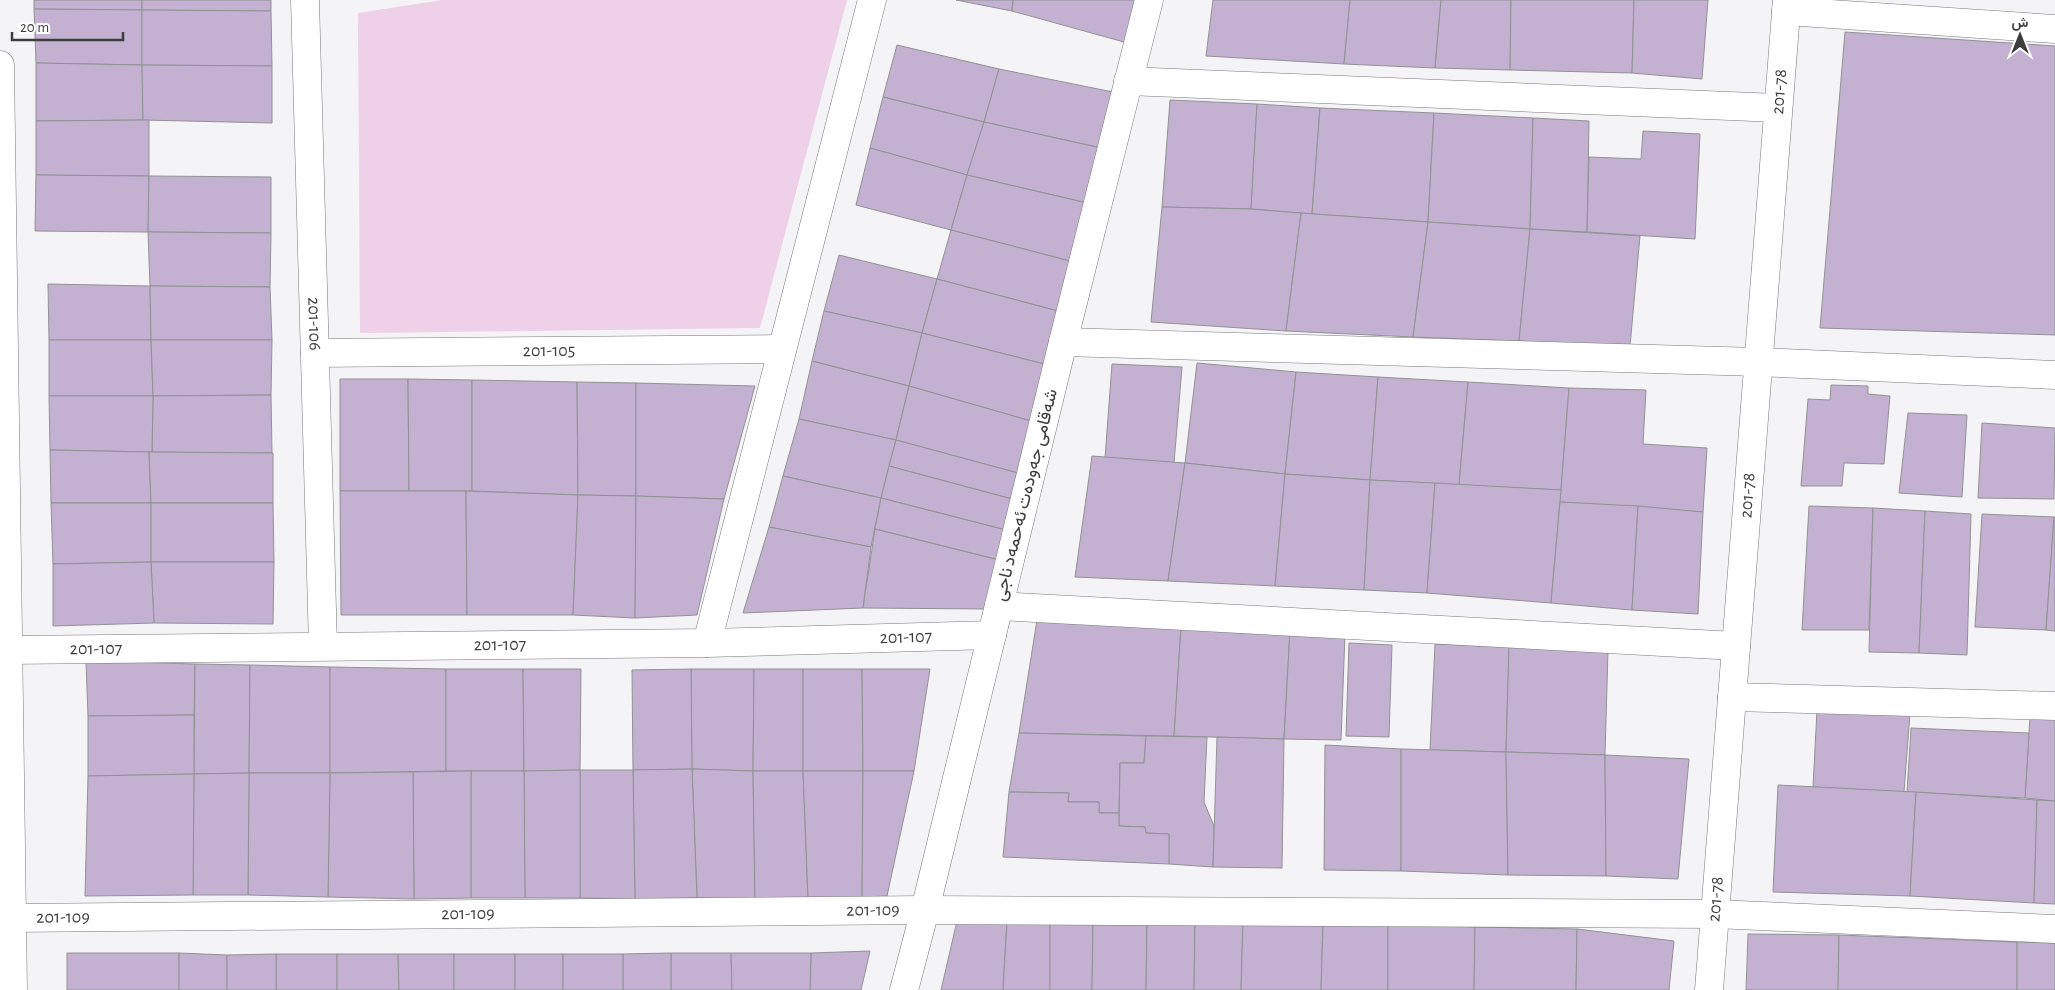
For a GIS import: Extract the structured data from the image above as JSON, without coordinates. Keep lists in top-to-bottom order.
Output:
{
  "streets": {
    "street": [
      "201-78",
      "201-106",
      "201-105",
      "شەقامی جەودەت ئەحمەد ناجی",
      "201-107",
      "201-109"
    ]
  },
  "crossings": [
    ["201-78", "201-109"],
    ["201-106", "201-105"],
    ["201-106", "201-107"],
    ["شەقامی جەودەت ئەحمەد ناجی", "201-107"],
    ["شەقامی جەودەت ئەحمەد ناجی", "201-109"]
  ],
  "scale_bar": "20 m",
  "north": "top"
}
